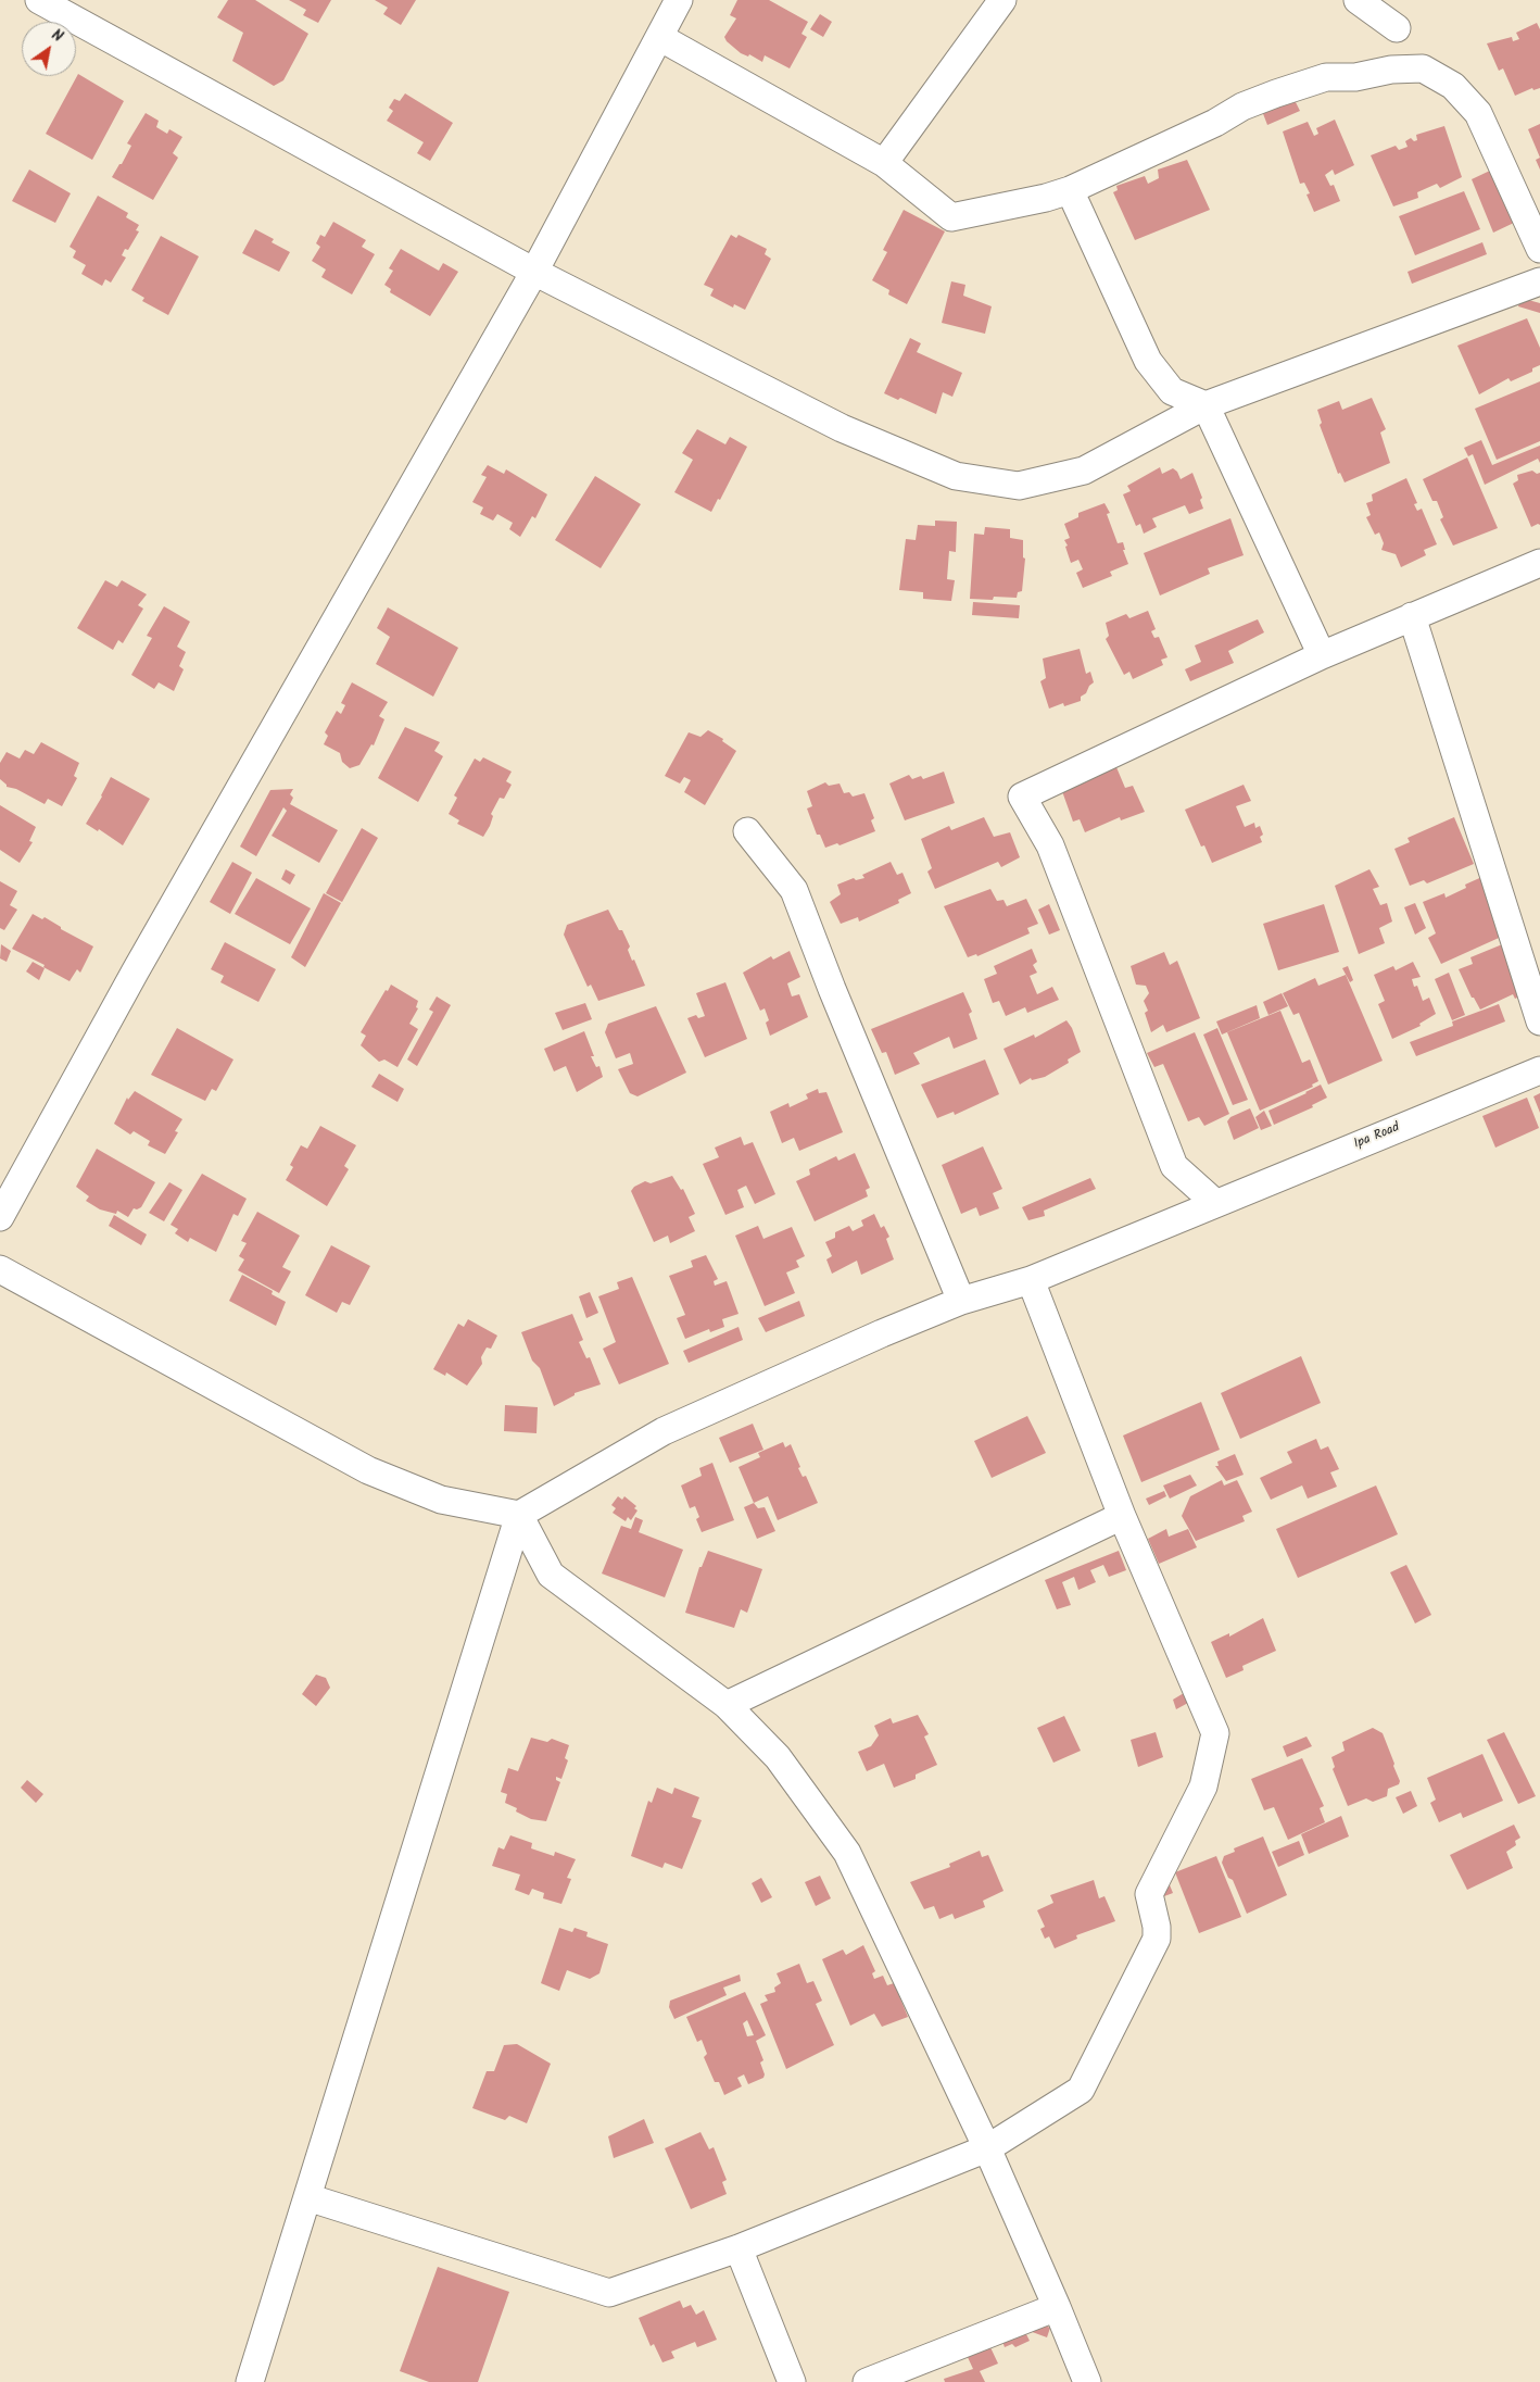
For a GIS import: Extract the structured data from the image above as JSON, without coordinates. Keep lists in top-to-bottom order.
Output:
{
  "streets": {
    "street": ["Ipa Road"]
  },
  "north": "top right"
}
